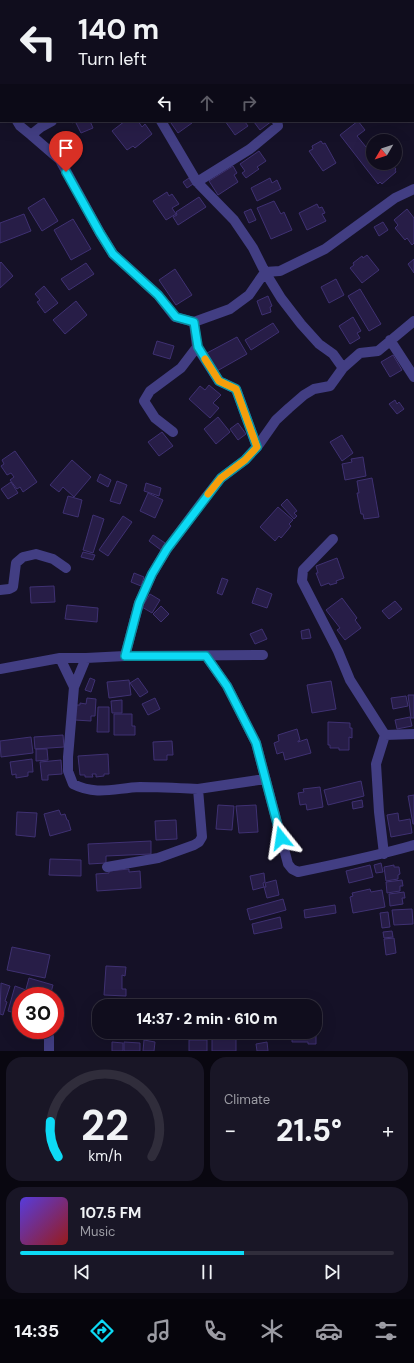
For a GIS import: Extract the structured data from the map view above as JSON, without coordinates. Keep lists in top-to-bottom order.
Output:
{
  "north": "bottom left",
  "page": {
    "turn": ["140 m", "Turn left"],
    "limit": "30",
    "trip": "14:37 · 2 min · 610 m",
    "tile": "Climate",
    "heat": ["−", "21.5°", "+"],
    "song": ["107.5 FM", "Music"],
    "tabs": "14:35",
    "gauge": ["22", "km/h"]
  }
}
